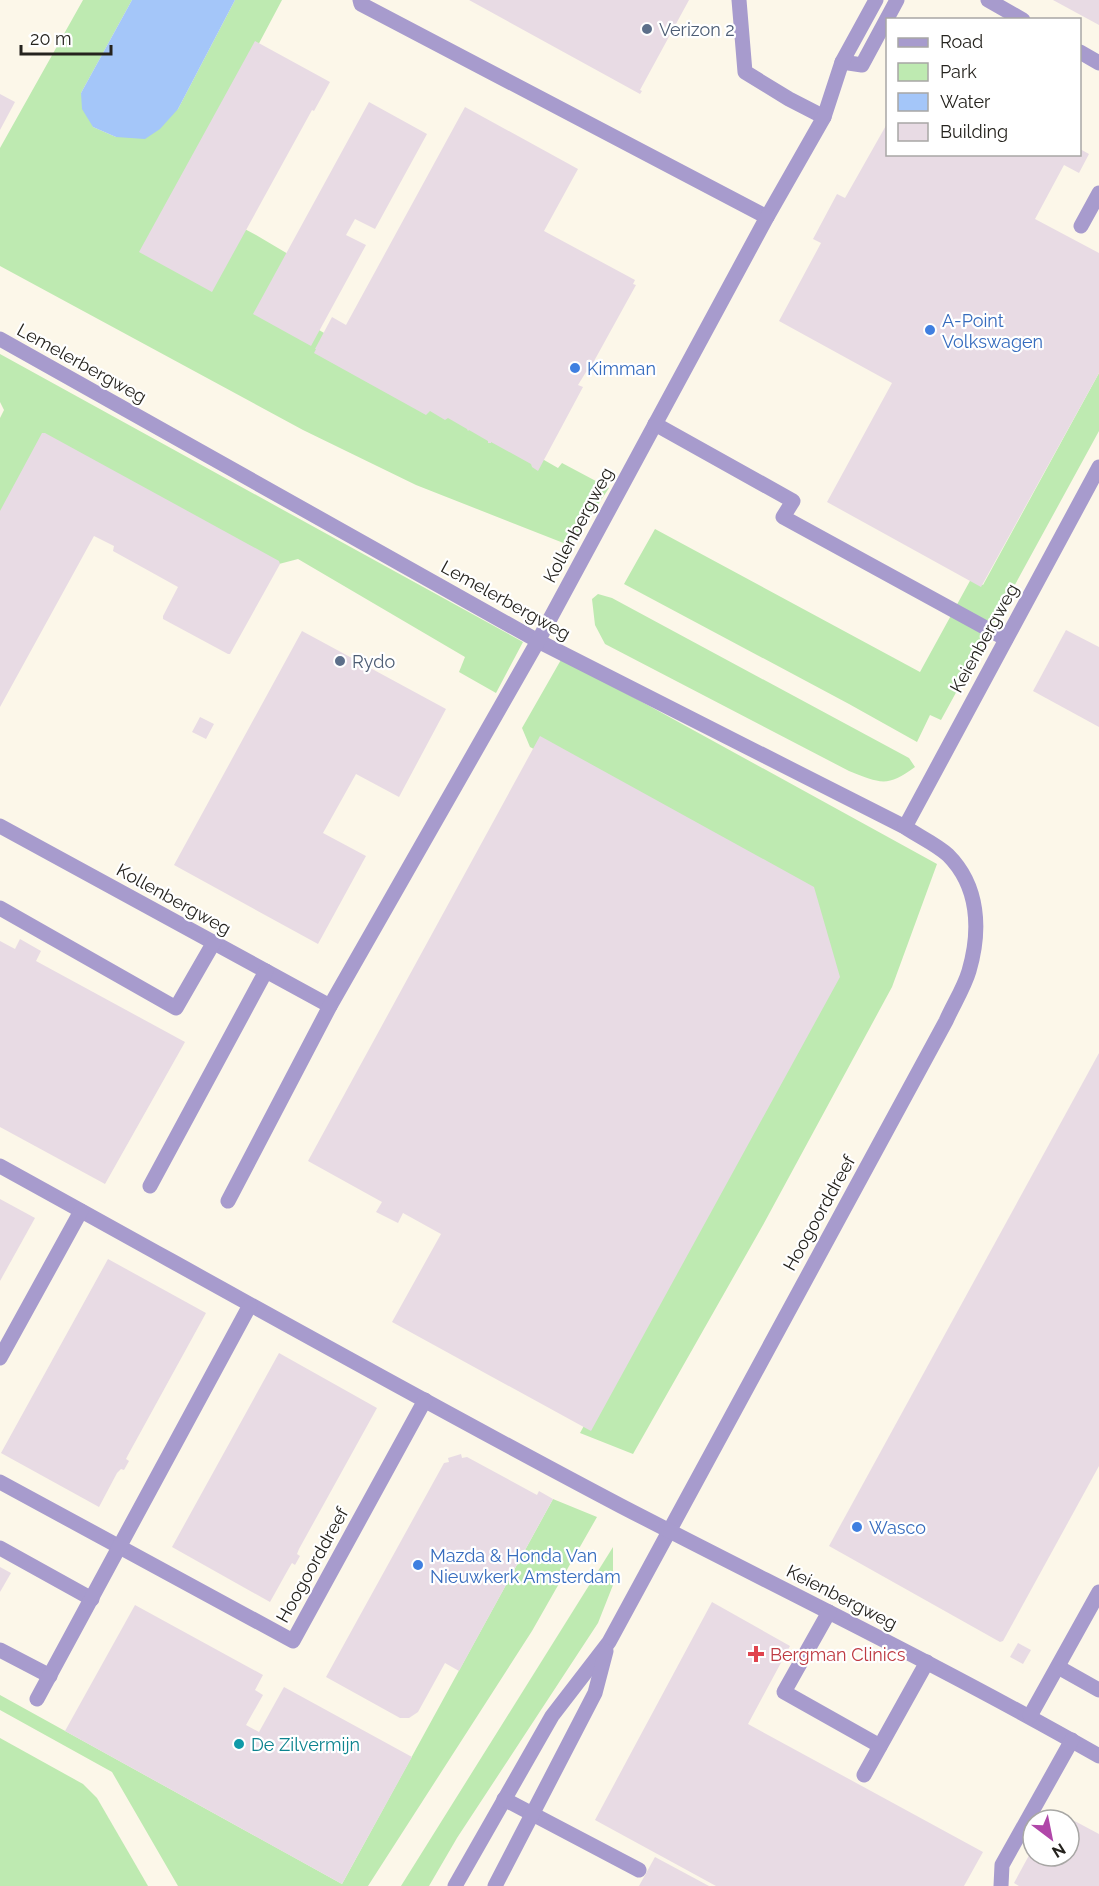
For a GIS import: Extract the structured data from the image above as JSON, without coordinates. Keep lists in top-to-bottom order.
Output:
{
  "streets": {
    "street": [
      "Lemelerbergweg",
      "Kollenbergweg",
      "Keienbergweg",
      "Hoogoorddreef"
    ]
  },
  "crossings": [
    ["Lemelerbergweg", "Kollenbergweg"],
    ["Lemelerbergweg", "Keienbergweg"],
    ["Lemelerbergweg", "Hoogoorddreef"],
    ["Keienbergweg", "Hoogoorddreef"]
  ],
  "places": {
    "other": [
      "Verizon 2",
      "A-Point Volkswagen",
      "Kimman",
      "Rydo",
      "Wasco",
      "Mazda & Honda Van Nieuwkerk Amsterdam",
      "De Zilvermijn"
    ],
    "health": ["Bergman Clinics"]
  },
  "legend": [
    "Road",
    "Park",
    "Water",
    "Building"
  ],
  "scale_bar": "20 m",
  "north": "bottom right"
}
